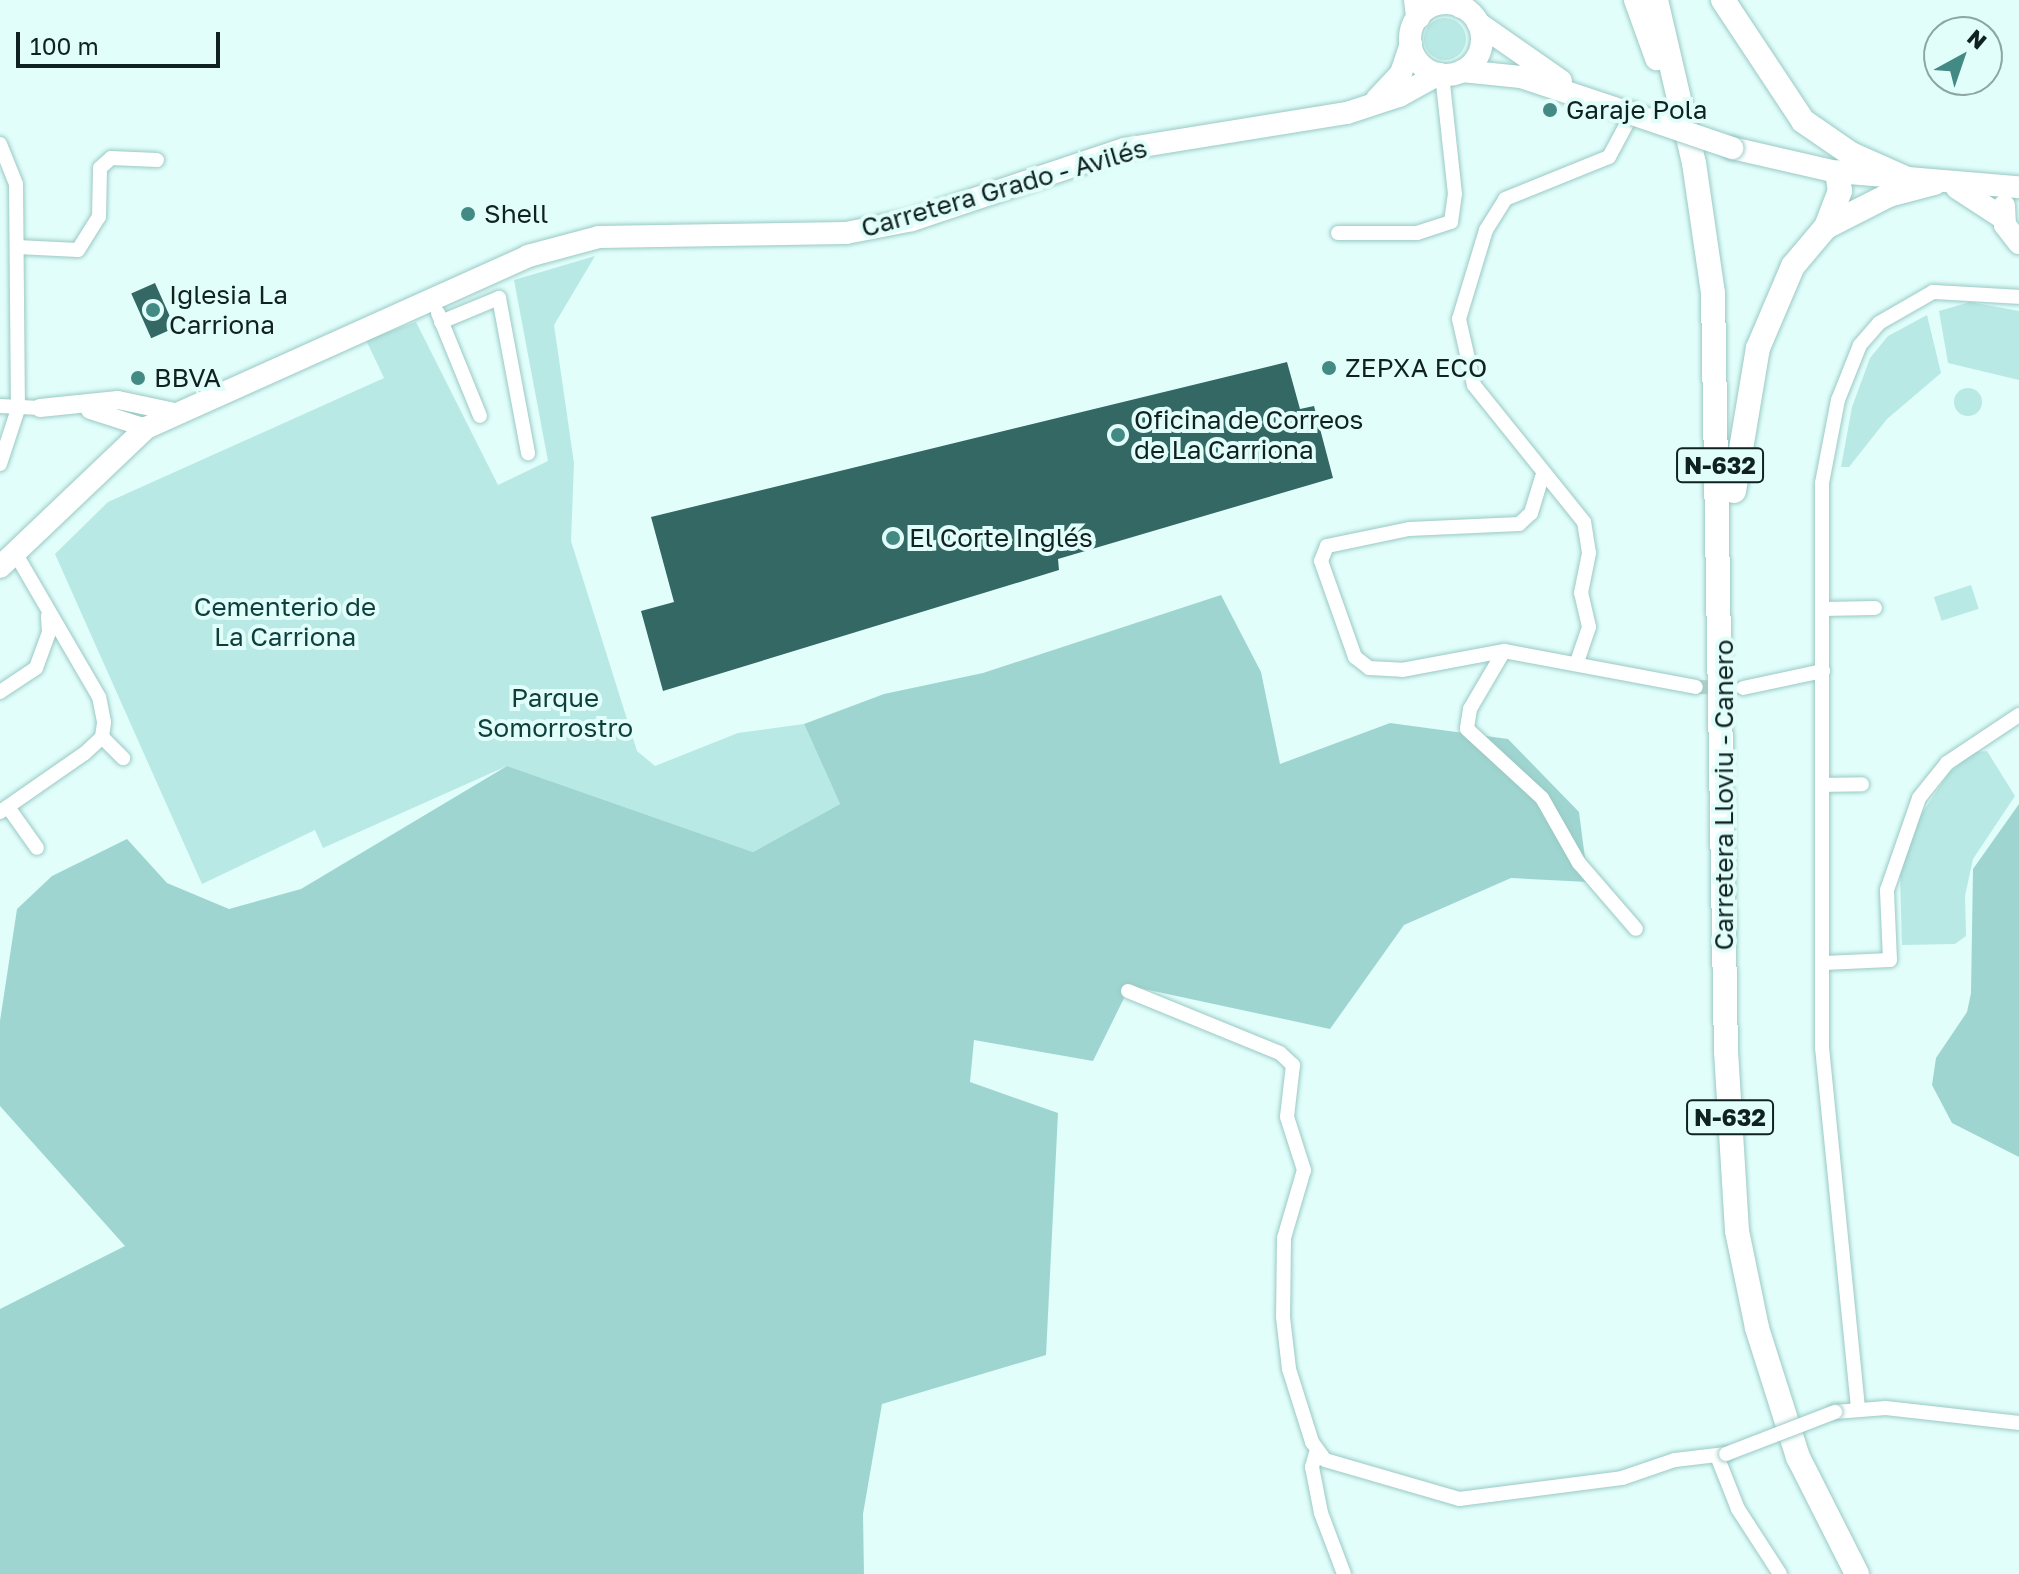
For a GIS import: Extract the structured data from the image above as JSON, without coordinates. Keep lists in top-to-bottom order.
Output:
{
  "streets": {
    "highway": ["N-632", "Carretera Lloviu - Canero"],
    "main road": ["Carretera Grado - Avilés"]
  },
  "parks": ["Cementerio de La Carriona", "Parque Somorrostro"],
  "places": [
    "Garaje Pola",
    "Shell",
    "Iglesia La Carriona",
    "ZEPXA ECO",
    "BBVA",
    "Oficina de Correos de La Carriona",
    "El Corte Inglés"
  ],
  "scale_bar": "100 m",
  "north": "top right"
}
